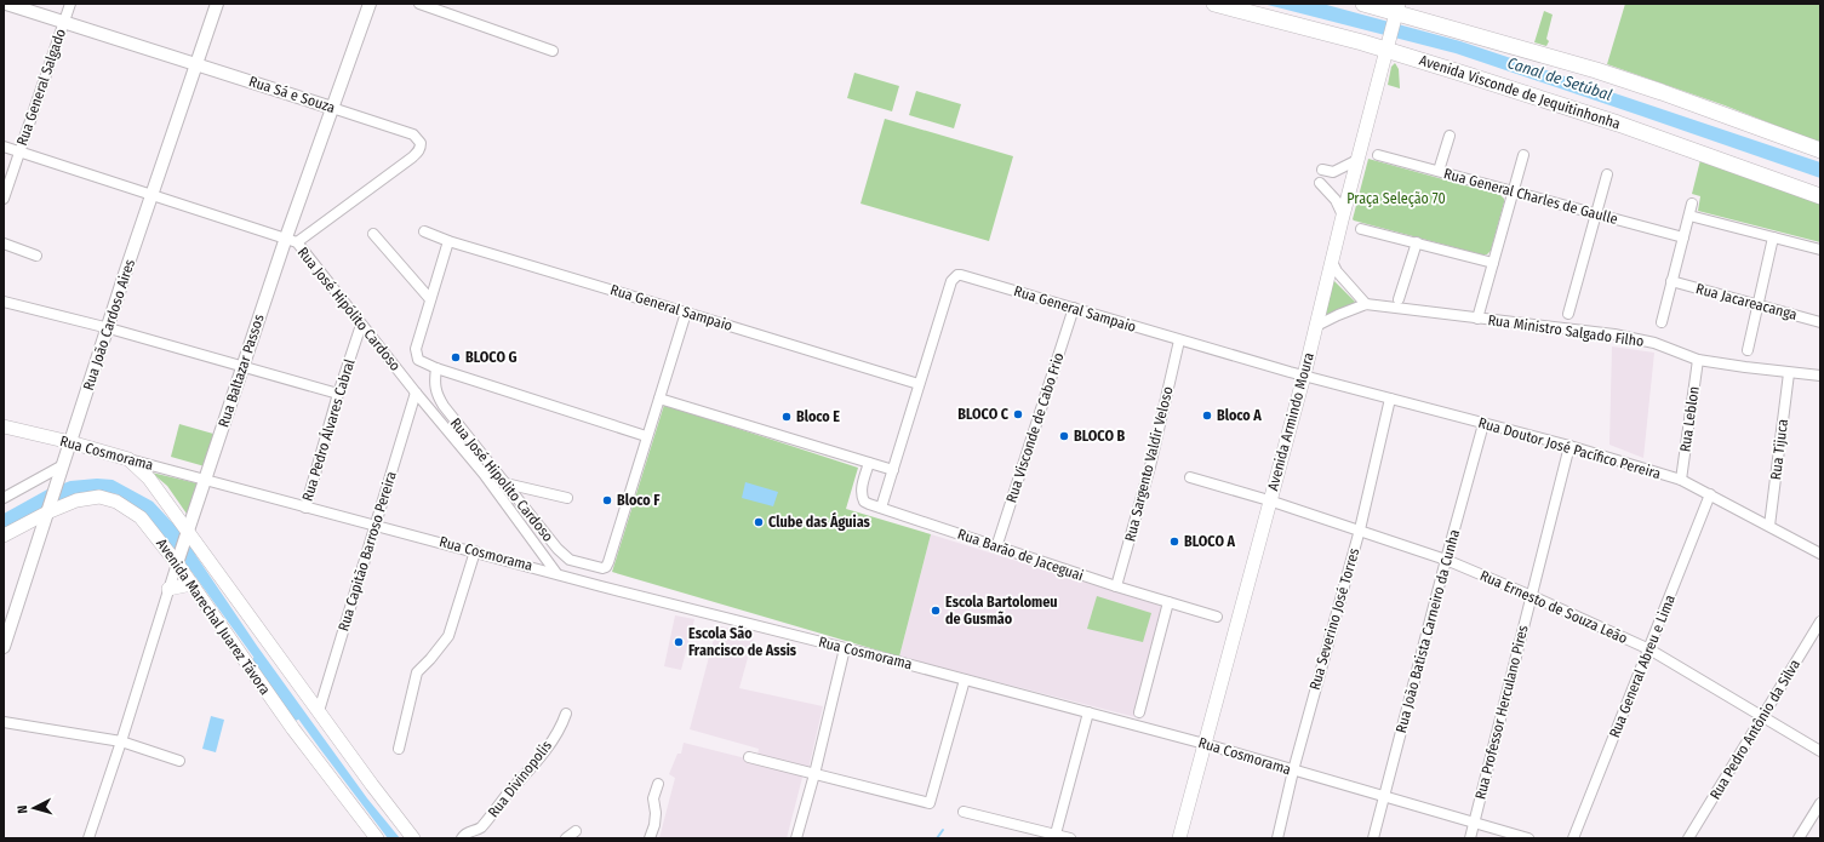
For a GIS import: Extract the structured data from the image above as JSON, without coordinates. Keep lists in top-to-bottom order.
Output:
{
  "streets": {
    "main road": [
      "Avenida Visconde de Jequitinhonha",
      "Avenida Armindo Moura",
      "Rua Cosmorama",
      "Avenida Marechal Juarez Távora"
    ],
    "street": [
      "Rua General Salgado",
      "Rua Sá e Souza",
      "Rua General Charles de Gaulle",
      "Rua Jacareacanga",
      "Rua General Sampaio",
      "Rua José Hipólito Cardoso",
      "Rua João Cardoso Aires",
      "Rua Ministro Salgado Filho",
      "Rua Baltazar Passos",
      "Rua Leblon",
      "Rua Visconde de Cabo Frio",
      "Rua Pedro Álvares Cabral",
      "Rua Doutor José Pacífico Pereira",
      "Rua Tijuca",
      "Rua Sargento Valdir Veloso",
      "Rua José Hipolito Cardoso",
      "Rua Capitão Barroso Pereira",
      "Rua Barão de Jaceguai",
      "Rua Ernesto de Souza Leão",
      "Rua Severino José Torres",
      "Rua João Batista Carneiro da Cunha",
      "Rua General Abreu e Lima",
      "Rua Professor Herculano Pires",
      "Rua Pedro Antônio da Silva",
      "Rua Divinopolis"
    ]
  },
  "crossings": [
    ["Rua General Salgado", "Rua Sá e Souza"],
    ["Rua General Salgado", "Rua José Hipólito Cardoso"],
    ["Avenida Visconde de Jequitinhonha", "Avenida Armindo Moura"],
    ["Rua Sá e Souza", "Rua José Hipólito Cardoso"],
    ["Rua Sá e Souza", "Rua João Cardoso Aires"],
    ["Rua Sá e Souza", "Rua Baltazar Passos"],
    ["Rua General Sampaio", "Avenida Armindo Moura"],
    ["Rua General Sampaio", "Rua Visconde de Cabo Frio"],
    ["Rua General Sampaio", "Rua Doutor José Pacífico Pereira"],
    ["Rua General Sampaio", "Rua Sargento Valdir Veloso"],
    ["Rua General Sampaio", "Rua Barão de Jaceguai"],
    ["Rua José Hipólito Cardoso", "Rua João Cardoso Aires"],
    ["Rua José Hipólito Cardoso", "Rua Baltazar Passos"],
    ["Rua José Hipólito Cardoso", "Rua Pedro Álvares Cabral"],
    ["Rua José Hipólito Cardoso", "Rua Cosmorama"],
    ["Rua José Hipólito Cardoso", "Rua Capitão Barroso Pereira"],
    ["Rua João Cardoso Aires", "Rua Cosmorama"],
    ["Rua João Cardoso Aires", "Avenida Marechal Juarez Távora"],
    ["Rua Ministro Salgado Filho", "Rua Leblon"],
    ["Rua Ministro Salgado Filho", "Avenida Armindo Moura"],
    ["Rua Ministro Salgado Filho", "Rua Tijuca"],
    ["Rua Baltazar Passos", "Rua Cosmorama"],
    ["Rua Baltazar Passos", "Avenida Marechal Juarez Távora"],
    ["Rua Leblon", "Rua Doutor José Pacífico Pereira"],
    ["Avenida Armindo Moura", "Rua Doutor José Pacífico Pereira"],
    ["Avenida Armindo Moura", "Rua Cosmorama"],
    ["Avenida Armindo Moura", "Rua Ernesto de Souza Leão"],
    ["Rua Visconde de Cabo Frio", "Rua Barão de Jaceguai"],
    ["Rua Pedro Álvares Cabral", "Rua Cosmorama"],
    ["Rua Doutor José Pacífico Pereira", "Rua Tijuca"],
    ["Rua Doutor José Pacífico Pereira", "Rua Severino José Torres"],
    ["Rua Doutor José Pacífico Pereira", "Rua João Batista Carneiro da Cunha"],
    ["Rua Doutor José Pacífico Pereira", "Rua General Abreu e Lima"],
    ["Rua Doutor José Pacífico Pereira", "Rua Professor Herculano Pires"],
    ["Rua Cosmorama", "Rua Capitão Barroso Pereira"],
    ["Rua Cosmorama", "Avenida Marechal Juarez Távora"],
    ["Rua Cosmorama", "Rua Severino José Torres"],
    ["Rua Cosmorama", "Rua João Batista Carneiro da Cunha"],
    ["Rua Cosmorama", "Rua Professor Herculano Pires"],
    ["Rua Sargento Valdir Veloso", "Rua Barão de Jaceguai"],
    ["Rua Capitão Barroso Pereira", "Avenida Marechal Juarez Távora"],
    ["Rua Ernesto de Souza Leão", "Rua Severino José Torres"],
    ["Rua Ernesto de Souza Leão", "Rua João Batista Carneiro da Cunha"],
    ["Rua Ernesto de Souza Leão", "Rua General Abreu e Lima"],
    ["Rua Ernesto de Souza Leão", "Rua Professor Herculano Pires"],
    ["Rua Ernesto de Souza Leão", "Rua Pedro Antônio da Silva"]
  ],
  "water": ["Canal de Setúbal"],
  "parks": ["Praça Seleção 70"],
  "places": [
    "BLOCO G",
    "BLOCO C",
    "Bloco A",
    "Bloco E",
    "BLOCO B",
    "Bloco F",
    "Clube das Águias",
    "BLOCO A",
    "Escola Bartolomeu de Gusmão",
    "Escola São Francisco de Assis"
  ],
  "north": "left"
}
